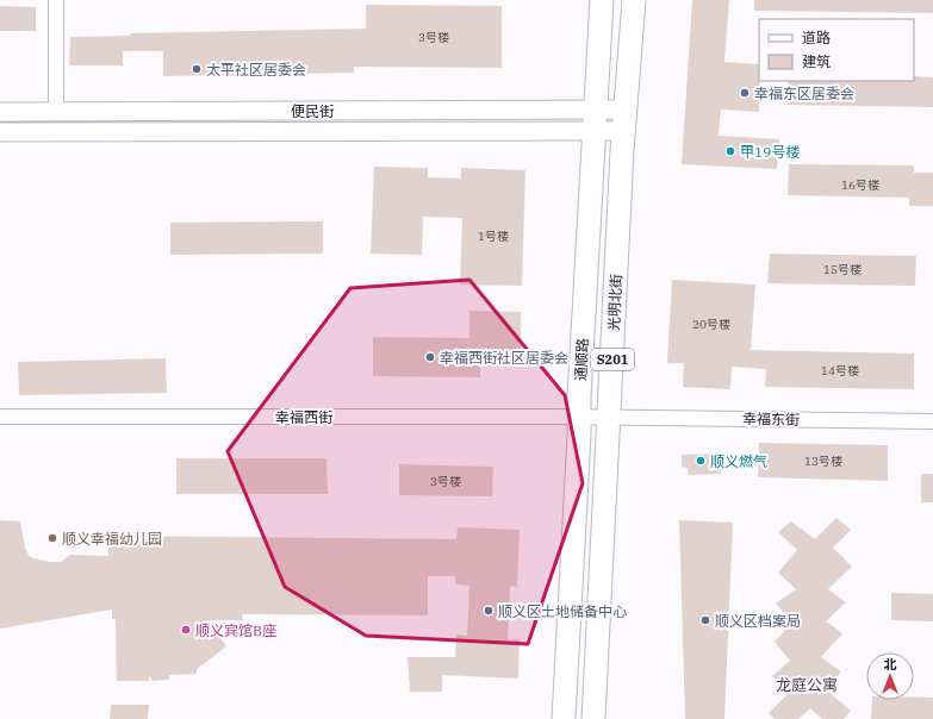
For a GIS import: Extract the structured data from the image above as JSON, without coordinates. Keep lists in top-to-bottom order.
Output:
{
  "streets": {
    "main road": ["光明北街", "通顺路", "S201"],
    "street": ["便民街", "幸福西街", "幸福东街"]
  },
  "crossings": [
    ["便民街", "光明北街"],
    ["便民街", "通顺路"],
    ["光明北街", "幸福西街"],
    ["光明北街", "幸福东街"],
    ["通顺路", "幸福西街"],
    ["幸福西街", "幸福东街"]
  ],
  "districts": ["龙庭公寓"],
  "places": [
    "太平社区居委会",
    "幸福东区居委会",
    "甲19号楼",
    "幸福西街社区居委会",
    "顺义燃气",
    "顺义幸福幼儿园",
    "顺义区土地储备中心",
    "顺义区档案局",
    "顺义宾馆B座"
  ],
  "house_numbers": [
    "3号楼",
    "16号楼",
    "1号楼",
    "15号楼",
    "20号楼",
    "14号楼",
    "13号楼",
    "3号楼"
  ],
  "legend": ["道路", "建筑"],
  "north": "top"
}
